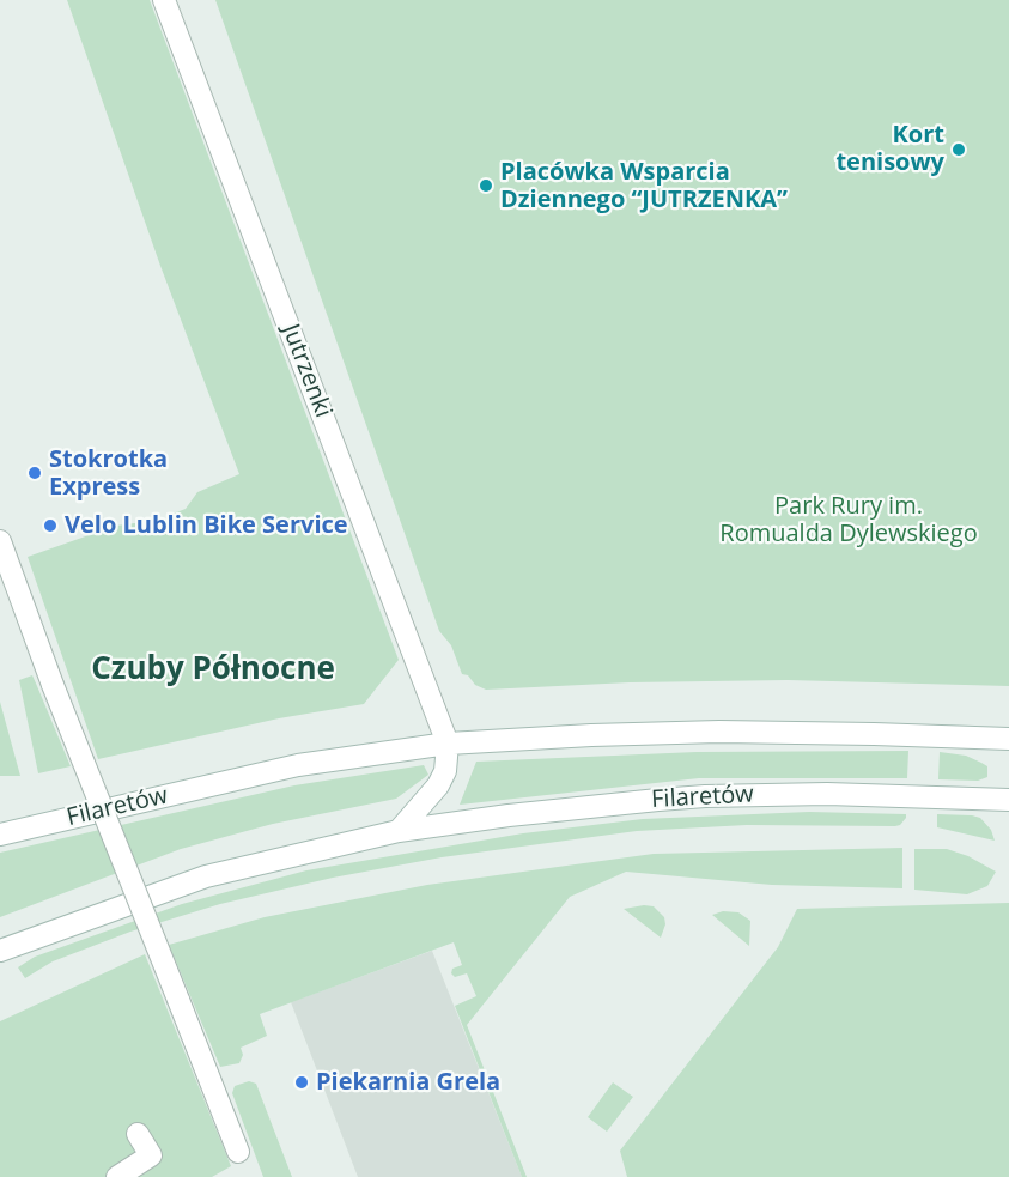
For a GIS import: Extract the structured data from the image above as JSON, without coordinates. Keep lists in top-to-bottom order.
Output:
{
  "streets": {
    "main road": ["Jutrzenki", "Filaretów"]
  },
  "crossings": [
    ["Jutrzenki", "Filaretów"]
  ],
  "districts": ["Czuby Północne"],
  "parks": ["Park Rury im. Romualda Dylewskiego"],
  "places": [
    "Kort tenisowy",
    "Placówka Wsparcia Dziennego “JUTRZENKA”",
    "Stokrotka Express",
    "Velo Lublin Bike Service",
    "Piekarnia Grela"
  ]
}
